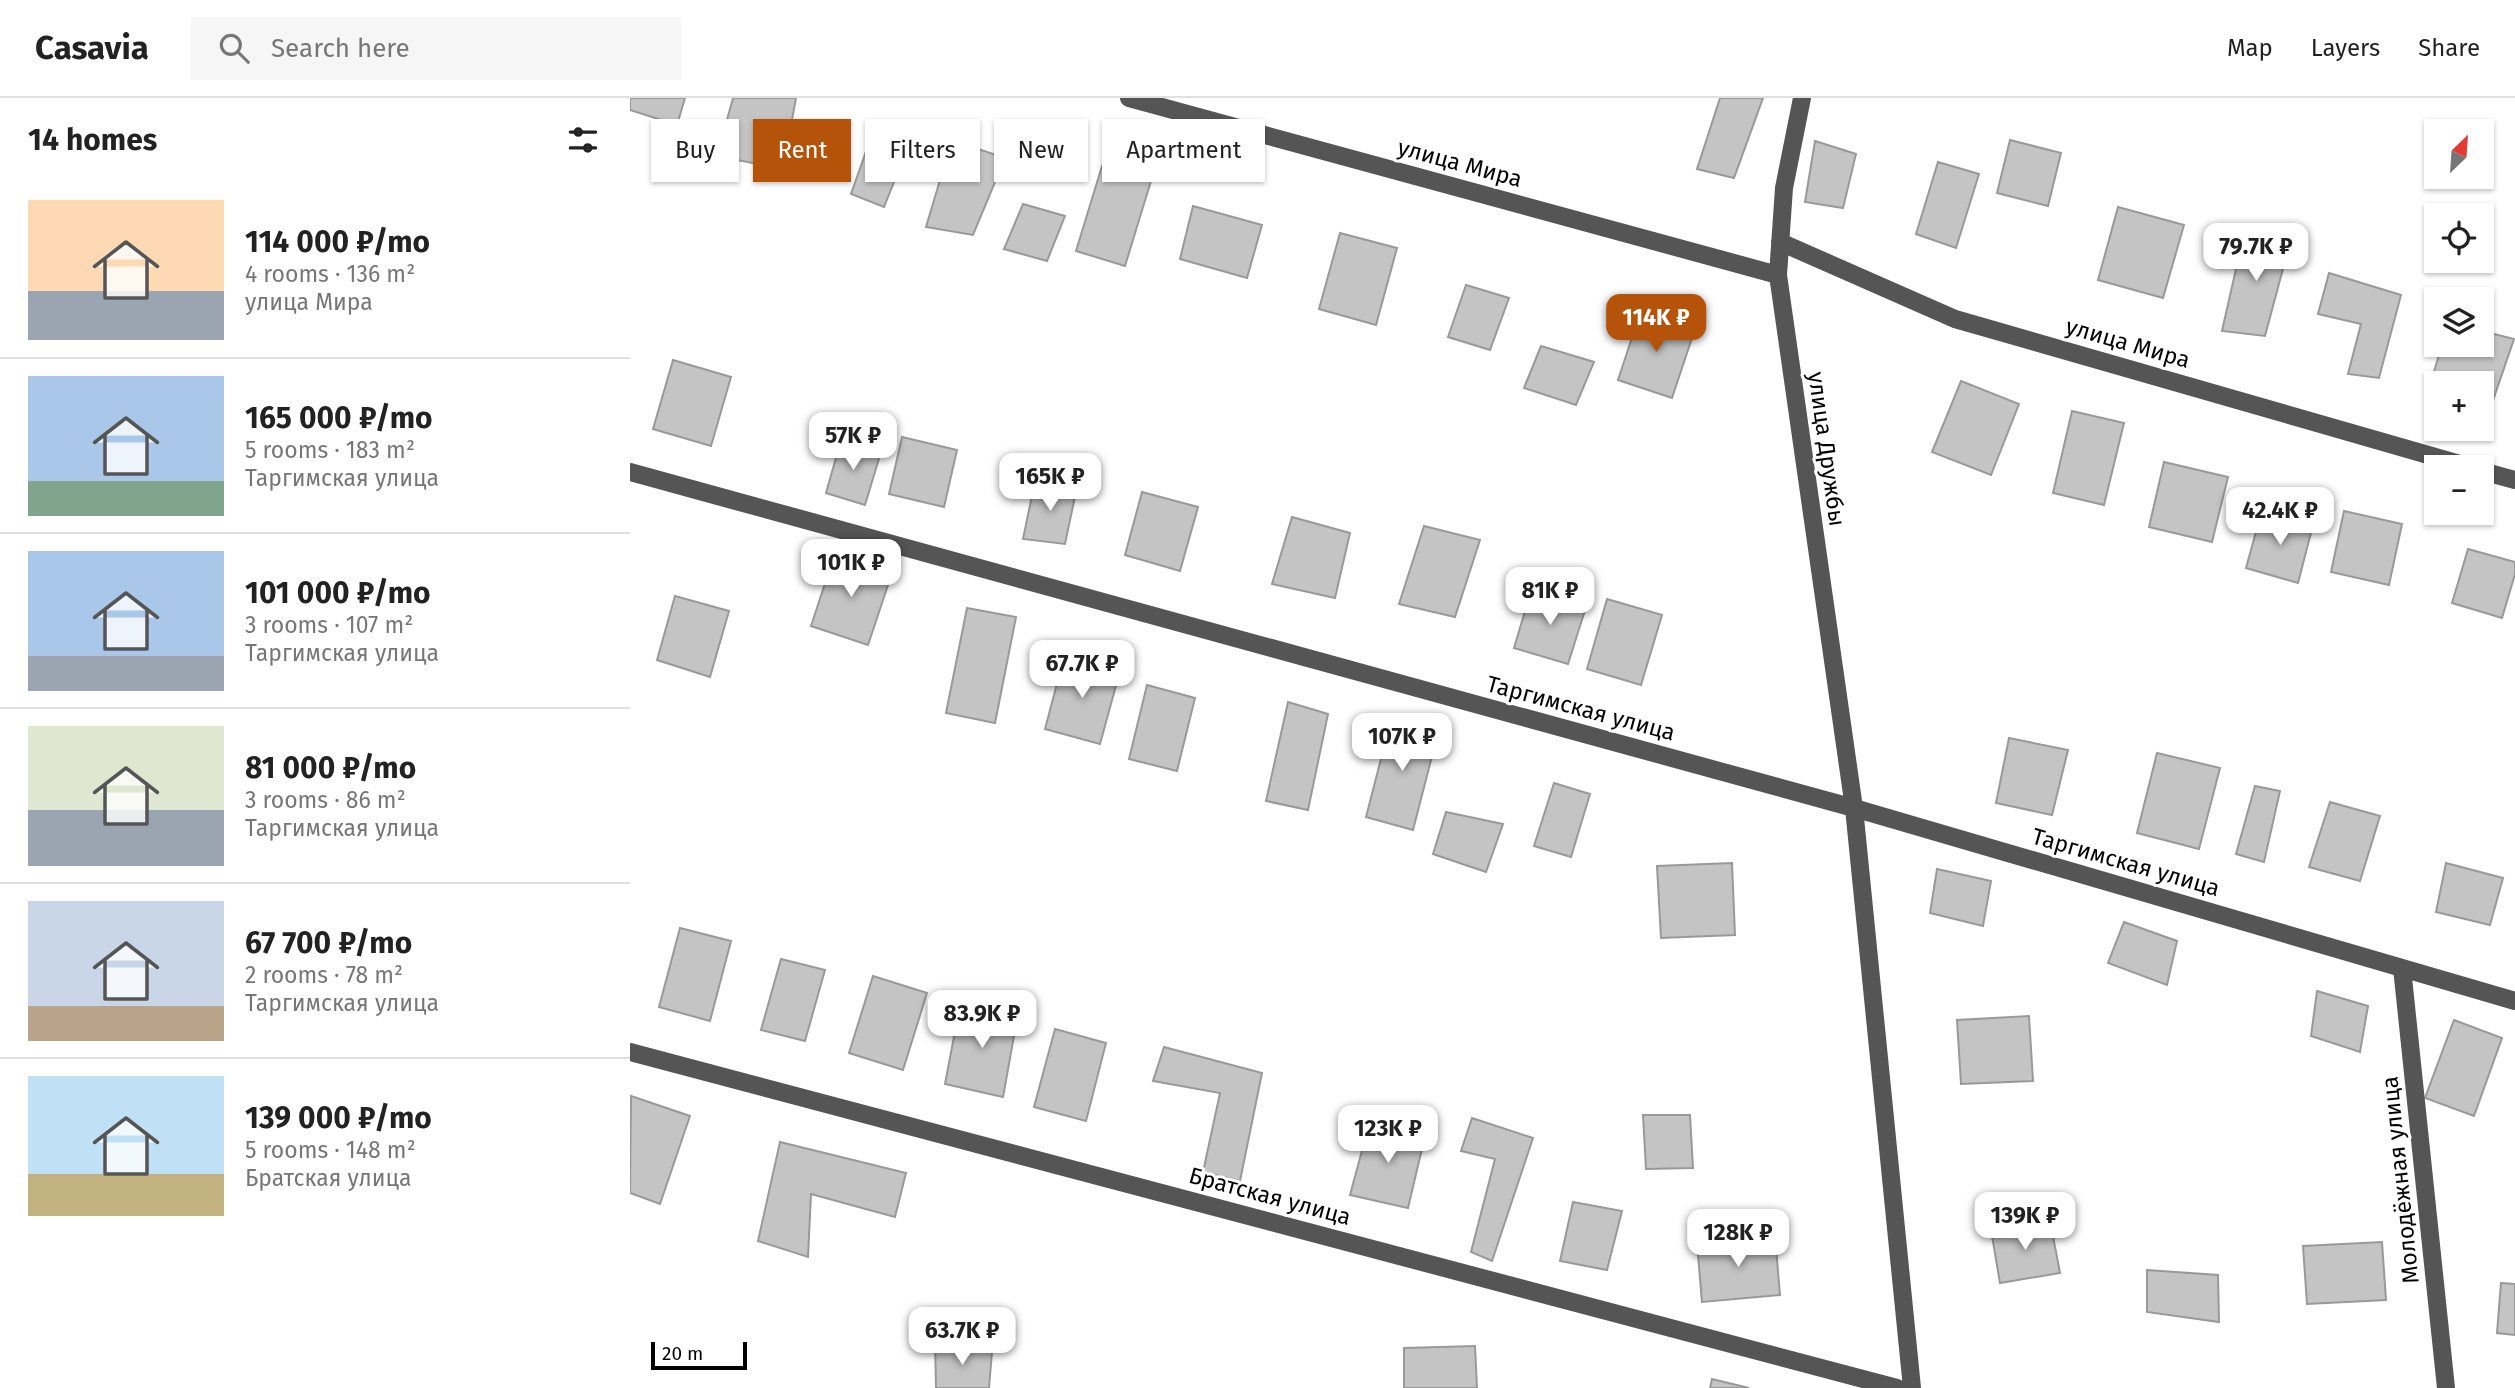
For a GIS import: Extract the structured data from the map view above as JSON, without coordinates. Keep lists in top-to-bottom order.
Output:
{
  "streets": {
    "street": [
      "улица Мира",
      "улица Дружбы",
      "Таргимская улица",
      "Молодёжная улица",
      "Братская улица"
    ]
  },
  "crossings": [
    ["улица Мира", "улица Дружбы"],
    ["улица Дружбы", "Таргимская улица"],
    ["Таргимская улица", "Молодёжная улица"]
  ],
  "scale_bar": "20 m",
  "north": "top right",
  "page": {
    "header": "Casavia",
    "search": "Search here",
    "nav": ["Map", "Layers", "Share"],
    "heading": "14 homes",
    "map_buttons": ["+", "−"],
    "chip": [
      "Buy",
      "Rent",
      "Filters",
      "New",
      "Apartment"
    ],
    "list": [
      {
        "name": "114 000 ₽/mo",
        "note": "4 rooms · 136 m² · улица Мира"
      },
      {
        "name": "165 000 ₽/mo",
        "note": "5 rooms · 183 m² · Таргимская улица"
      },
      {
        "name": "101 000 ₽/mo",
        "note": "3 rooms · 107 m² · Таргимская улица"
      },
      {
        "name": "81 000 ₽/mo",
        "note": "3 rooms · 86 m² · Таргимская улица"
      },
      {
        "name": "67 700 ₽/mo",
        "note": "2 rooms · 78 m² · Таргимская улица"
      },
      {
        "name": "139 000 ₽/mo",
        "note": "5 rooms · 148 m² · Братская улица"
      }
    ],
    "price": [
      "79.7K ₽",
      "114K ₽",
      "57K ₽",
      "165K ₽",
      "42.4K ₽",
      "101K ₽",
      "81K ₽",
      "67.7K ₽",
      "107K ₽",
      "83.9K ₽",
      "123K ₽",
      "139K ₽",
      "128K ₽",
      "63.7K ₽"
    ],
    "scale": "20 m"
  }
}
